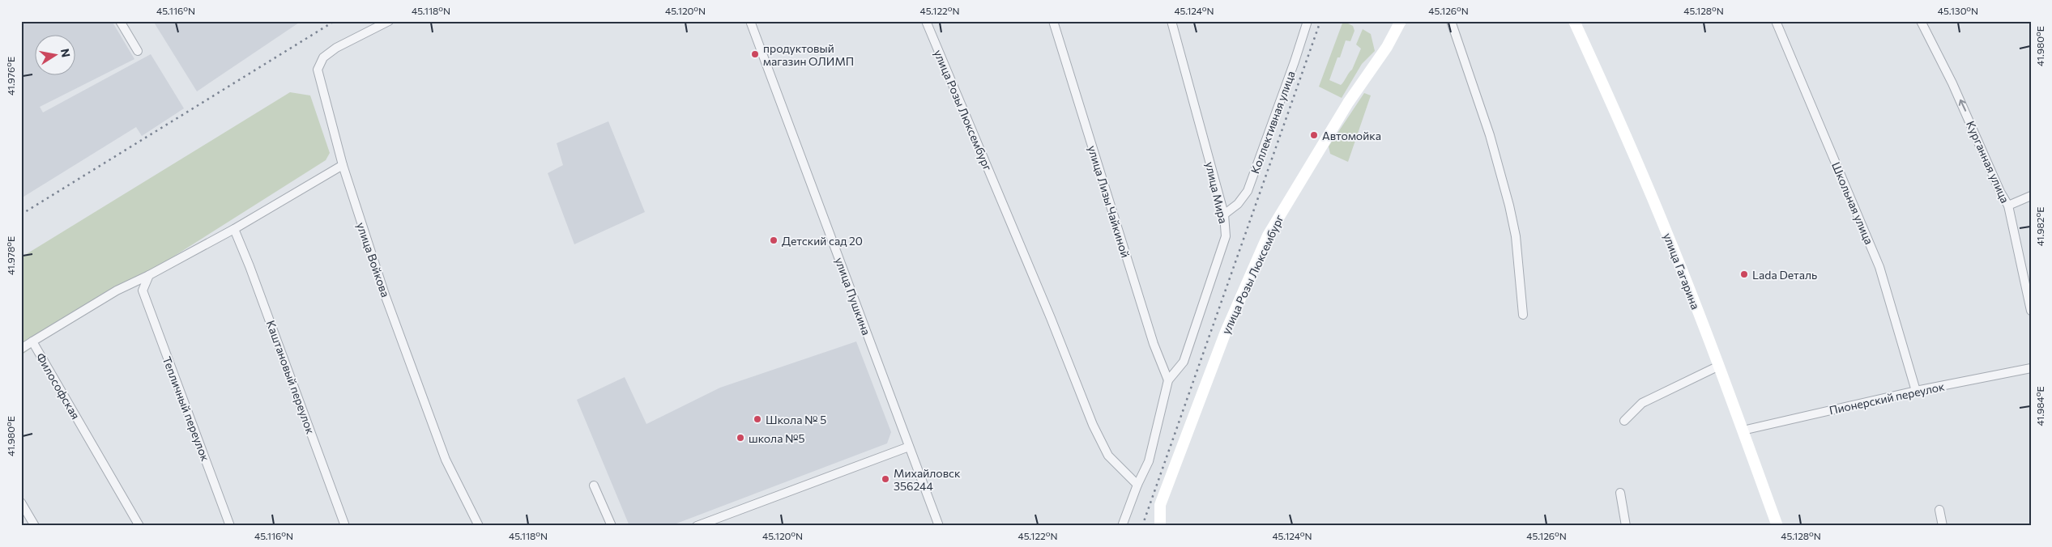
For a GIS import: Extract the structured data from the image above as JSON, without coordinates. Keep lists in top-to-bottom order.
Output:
{
  "streets": {
    "main road": ["улица Розы Люксембург", "улица Гагарина"],
    "street": [
      "Коллективная улица",
      "Курганная улица",
      "улица Мира",
      "улица Лизы Чайкиной",
      "Школьная улица",
      "улица Войкова",
      "улица Пушкина",
      "Каштановый переулок",
      "Философская",
      "Пионерский переулок",
      "Тепличный переулок"
    ]
  },
  "crossings": [
    ["Коллективная улица", "улица Мира"],
    ["улица Мира", "улица Лизы Чайкиной"],
    ["Школьная улица", "Пионерский переулок"],
    ["улица Войкова", "Философская"],
    ["улица Гагарина", "Пионерский переулок"],
    ["Каштановый переулок", "Философская"],
    ["Философская", "Тепличный переулок"]
  ],
  "one_way": ["Курганная улица"],
  "places": [
    "продуктовый магазин ОЛИМП",
    "Автомойка",
    "Детский сад 20",
    "Lada Dеталь",
    "Школа № 5",
    "школа №5",
    "Михайловск 356244"
  ],
  "north": "right",
  "coordinates": [
    "45.116°N",
    "45.118°N",
    "45.120°N",
    "45.122°N",
    "45.124°N",
    "45.126°N",
    "45.128°N",
    "45.130°N",
    "41.980°E",
    "41.976°E",
    "41.982°E",
    "41.978°E",
    "41.984°E"
  ]
}
